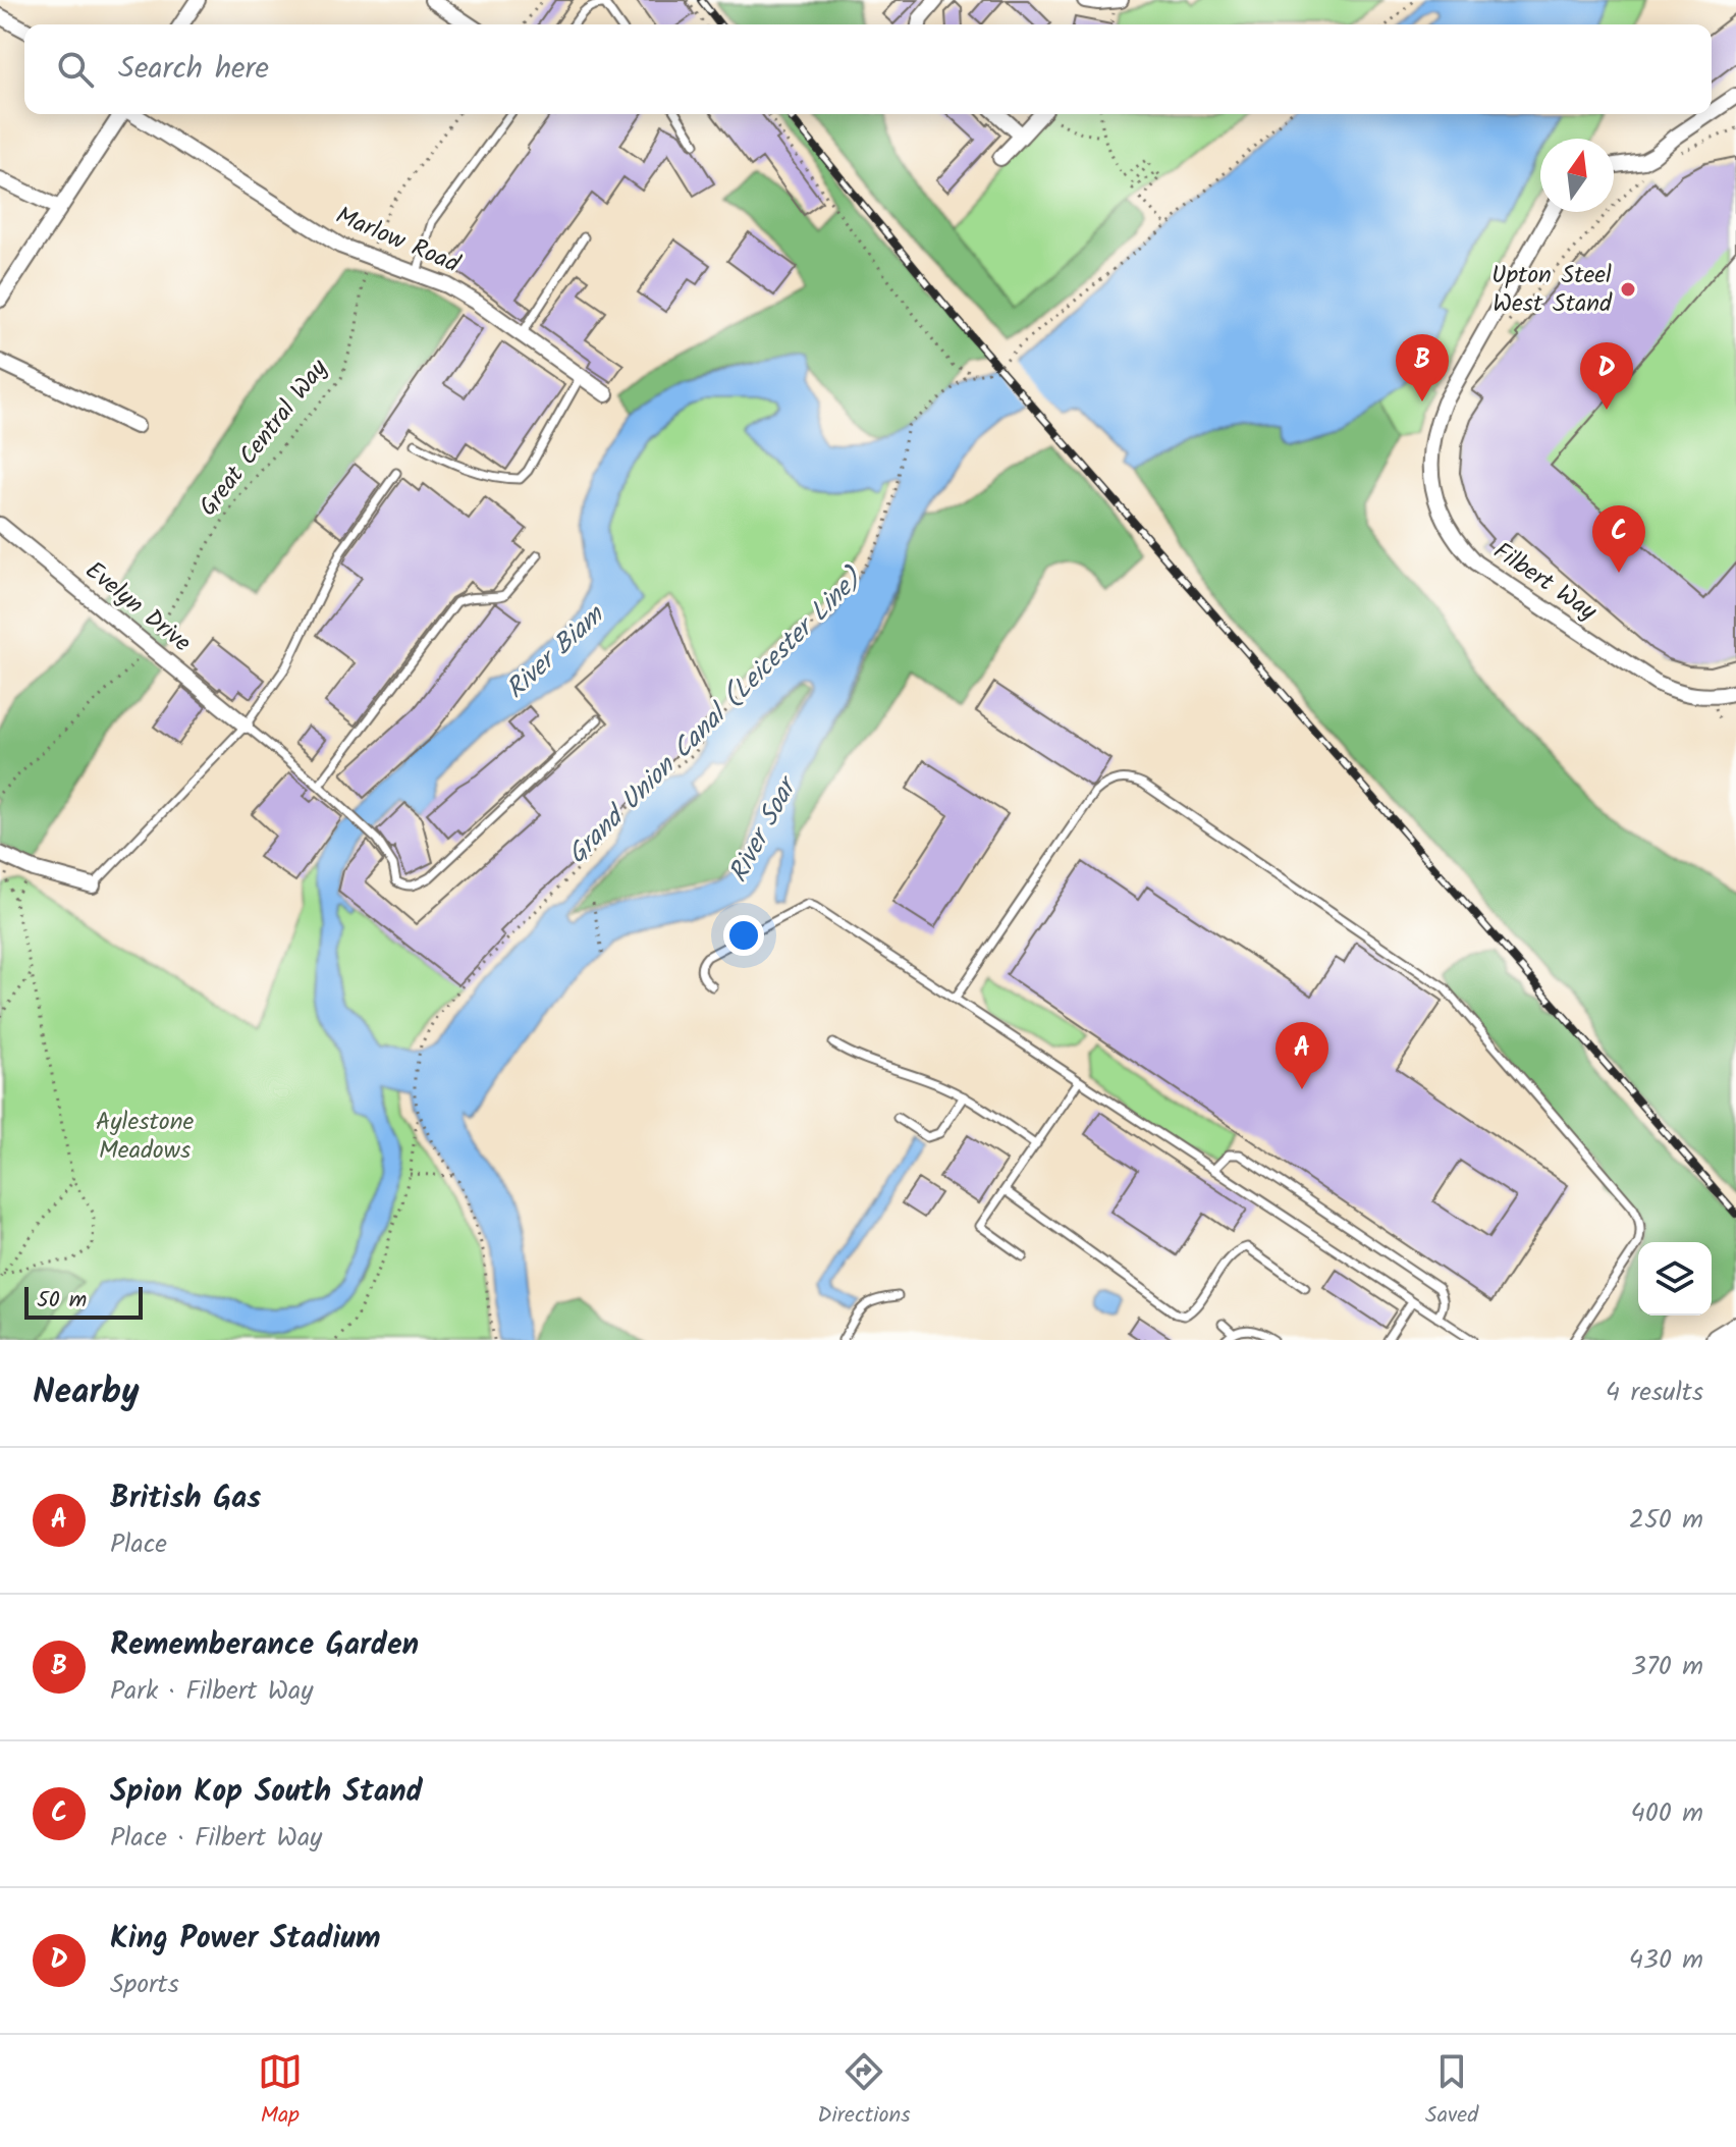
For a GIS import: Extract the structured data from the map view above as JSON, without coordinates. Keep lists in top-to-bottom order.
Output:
{
  "streets": {
    "street": ["Marlow Road", "Filbert Way", "Evelyn Drive"],
    "path": ["Great Central Way"]
  },
  "crossings": [
    ["Marlow Road", "Great Central Way"],
    ["Great Central Way", "Evelyn Drive"]
  ],
  "water": ["River Biam", "Grand Union Canal (Leicester Line)", "River Soar"],
  "parks": ["Aylestone Meadows"],
  "places": ["Upton Steel West Stand"],
  "scale_bar": "50 m",
  "north": "top",
  "page": {
    "search": "Search here",
    "pins": [
      "B",
      "D",
      "C",
      "A"
    ],
    "scale": "50 m",
    "heading": ["Nearby", "4 results"],
    "list": [
      {
        "mark": "A",
        "name": "British Gas",
        "note": "Place",
        "value": "250 m"
      },
      {
        "mark": "B",
        "name": "Rememberance Garden",
        "note": "Park · Filbert Way",
        "value": "370 m"
      },
      {
        "mark": "C",
        "name": "Spion Kop South Stand",
        "note": "Place · Filbert Way",
        "value": "400 m"
      },
      {
        "mark": "D",
        "name": "King Power Stadium",
        "note": "Sports",
        "value": "430 m"
      }
    ],
    "nav": ["Map", "Directions", "Saved"]
  }
}
